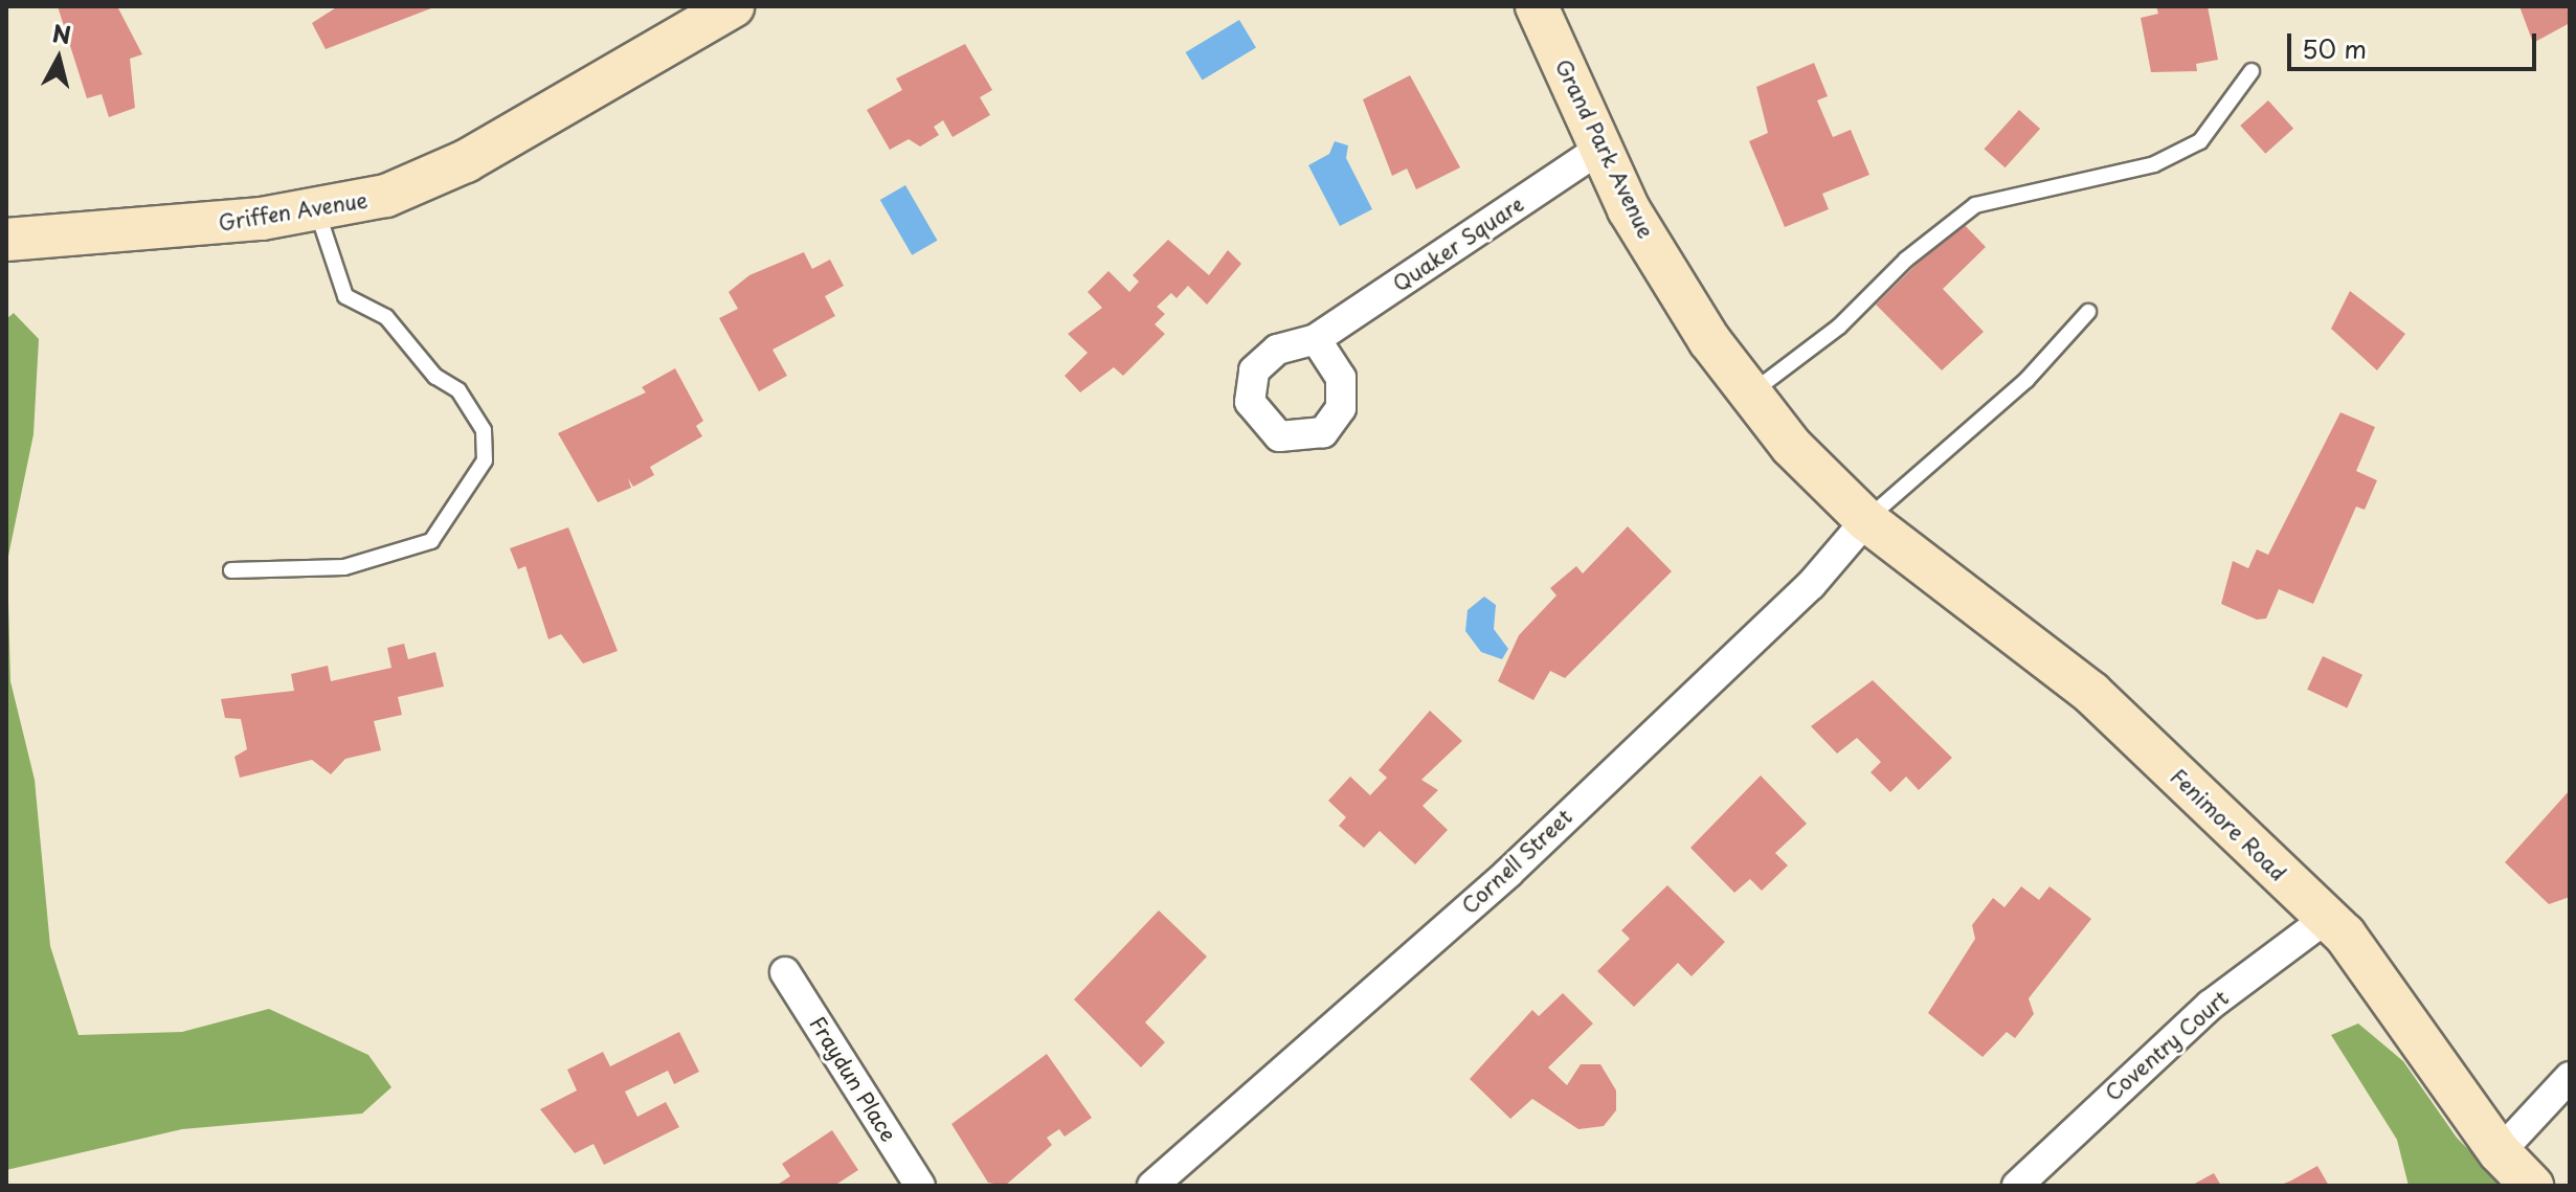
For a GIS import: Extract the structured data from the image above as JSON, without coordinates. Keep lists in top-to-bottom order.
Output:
{
  "streets": {
    "street": [
      "Grand Park Avenue",
      "Griffen Avenue",
      "Quaker Square",
      "Fenimore Road",
      "Cornell Street",
      "Coventry Court",
      "Fraydun Place"
    ]
  },
  "crossings": [
    ["Grand Park Avenue", "Quaker Square"],
    ["Grand Park Avenue", "Fenimore Road"],
    ["Grand Park Avenue", "Cornell Street"],
    ["Fenimore Road", "Cornell Street"],
    ["Fenimore Road", "Coventry Court"]
  ],
  "scale_bar": "50 m",
  "north": "top"
}
